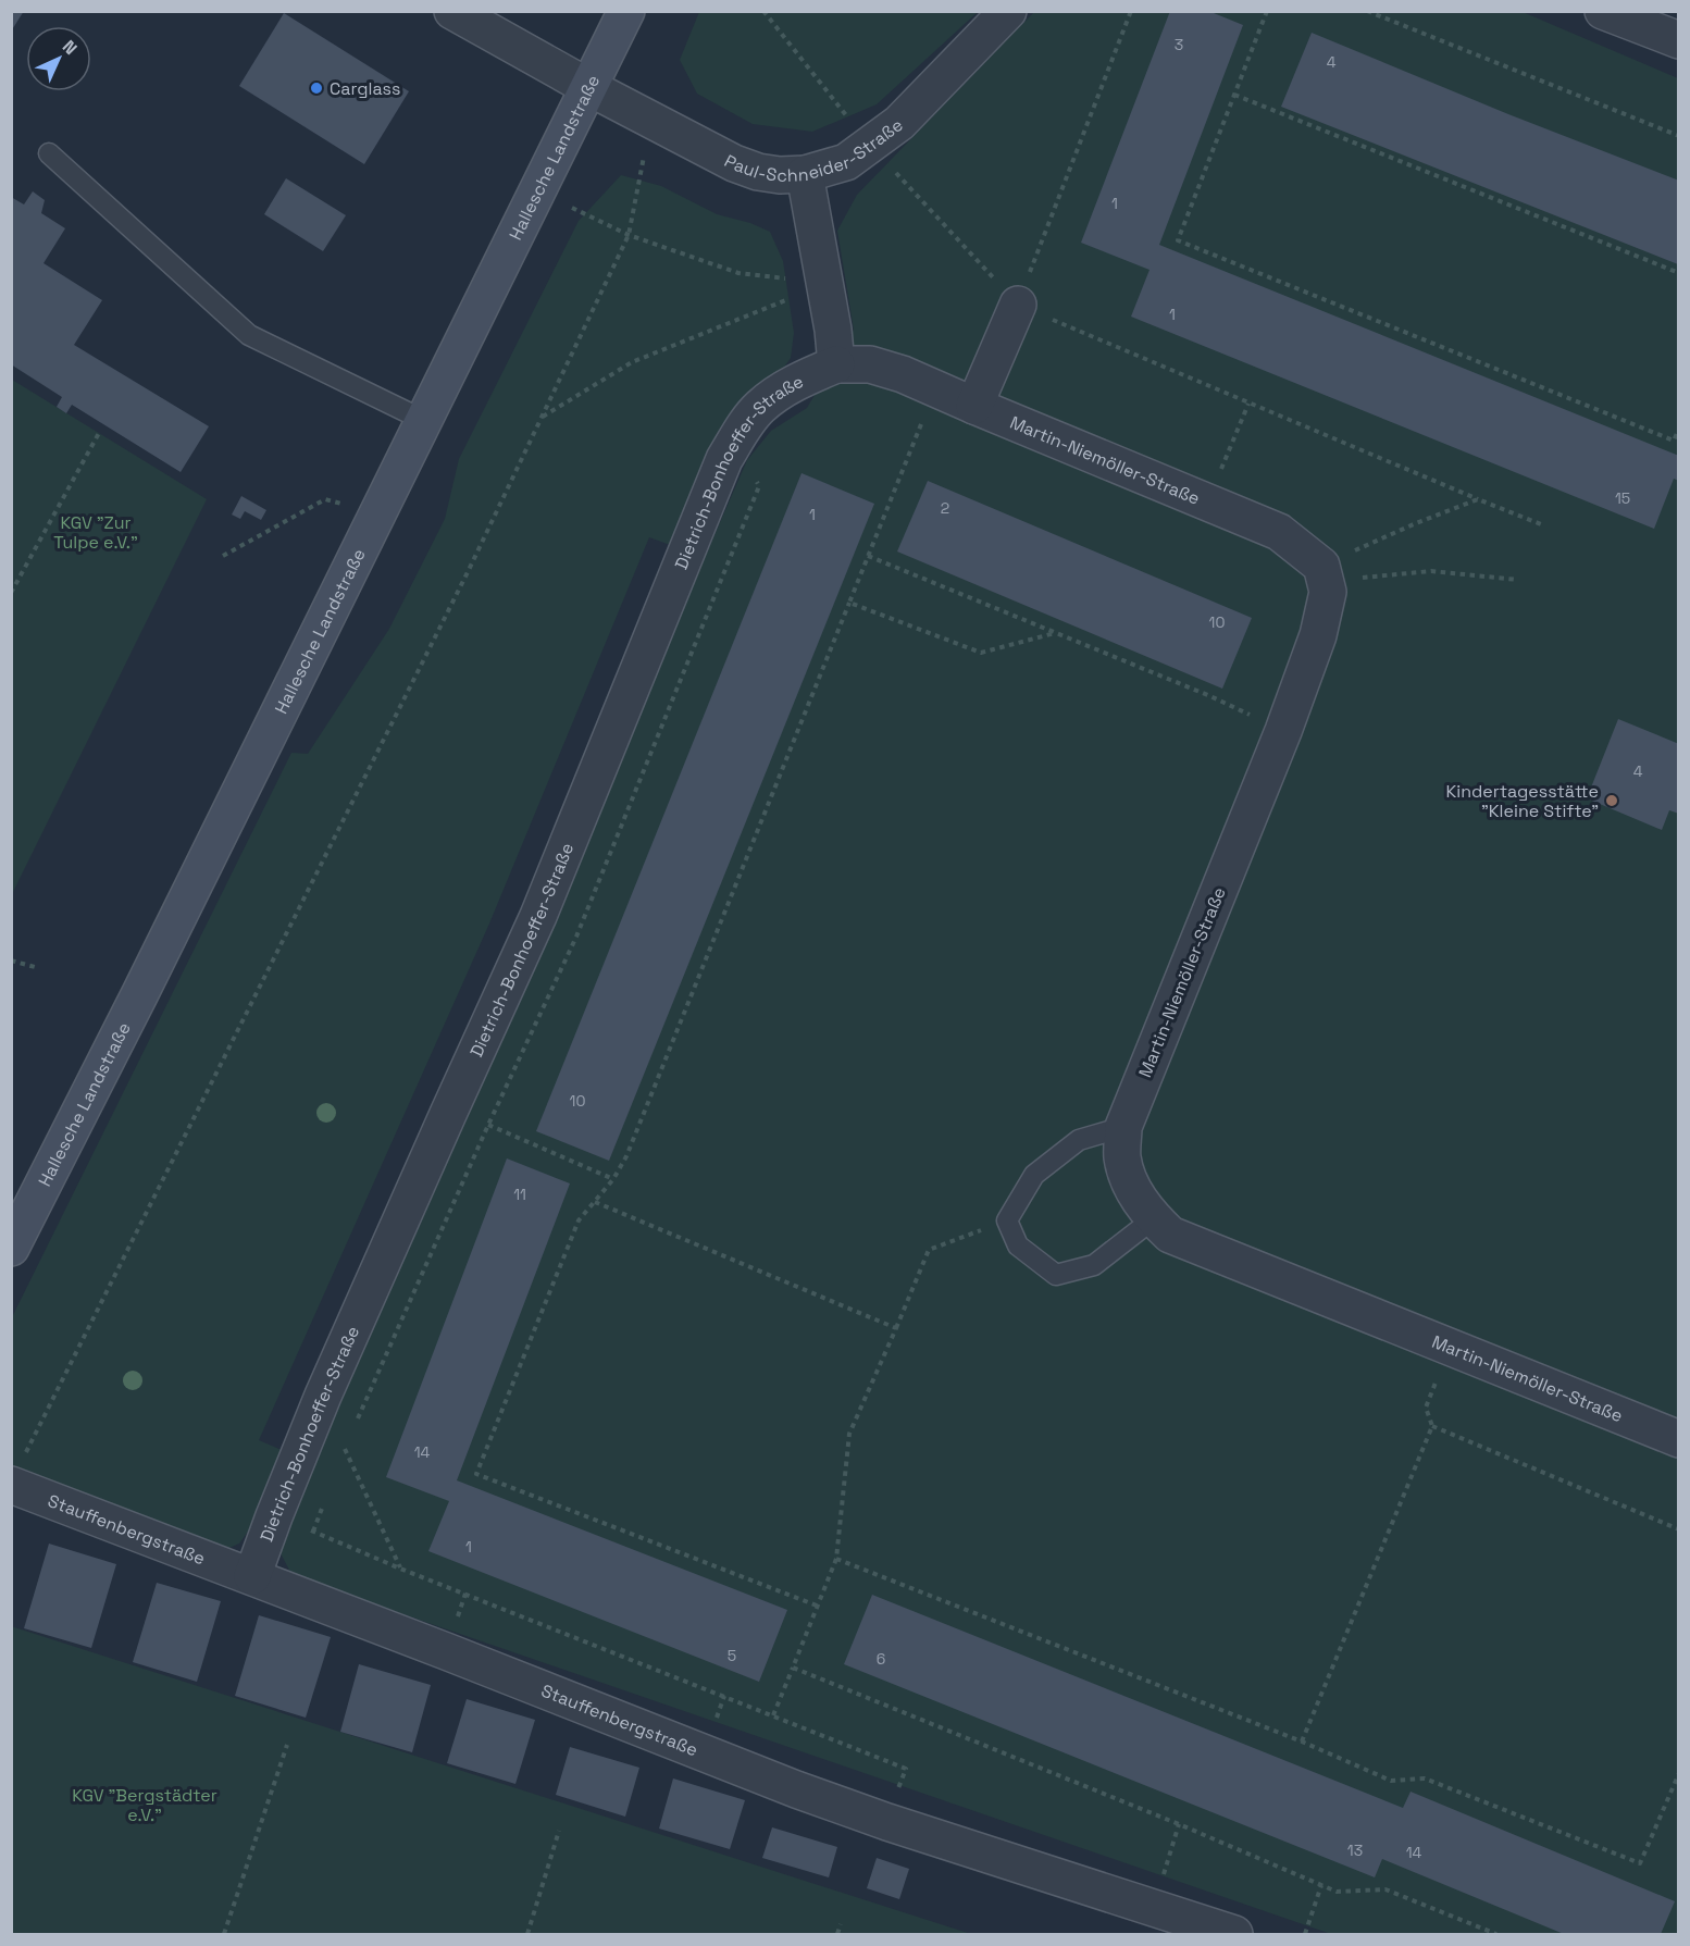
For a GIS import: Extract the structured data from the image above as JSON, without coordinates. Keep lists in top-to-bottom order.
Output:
{
  "streets": {
    "main road": ["Hallesche Landstraße"],
    "street": [
      "Paul-Schneider-Straße",
      "Martin-Niemöller-Straße",
      "Dietrich-Bonhoeffer-Straße",
      "Stauffenbergstraße"
    ]
  },
  "crossings": [
    ["Paul-Schneider-Straße", "Hallesche Landstraße"],
    ["Martin-Niemöller-Straße", "Dietrich-Bonhoeffer-Straße"],
    ["Dietrich-Bonhoeffer-Straße", "Stauffenbergstraße"]
  ],
  "parks": ["KGV \"Zur Tulpe e.V.\"", "KGV \"Bergstädter e.V.\""],
  "places": ["Carglass", "Kindertagesstätte \"Kleine Stifte\""],
  "house_numbers": [
    "3",
    "4",
    "1",
    "1",
    "15",
    "2",
    "1",
    "10",
    "4",
    "10",
    "11",
    "14",
    "1",
    "5",
    "6",
    "13",
    "14"
  ],
  "north": "top right"
}
